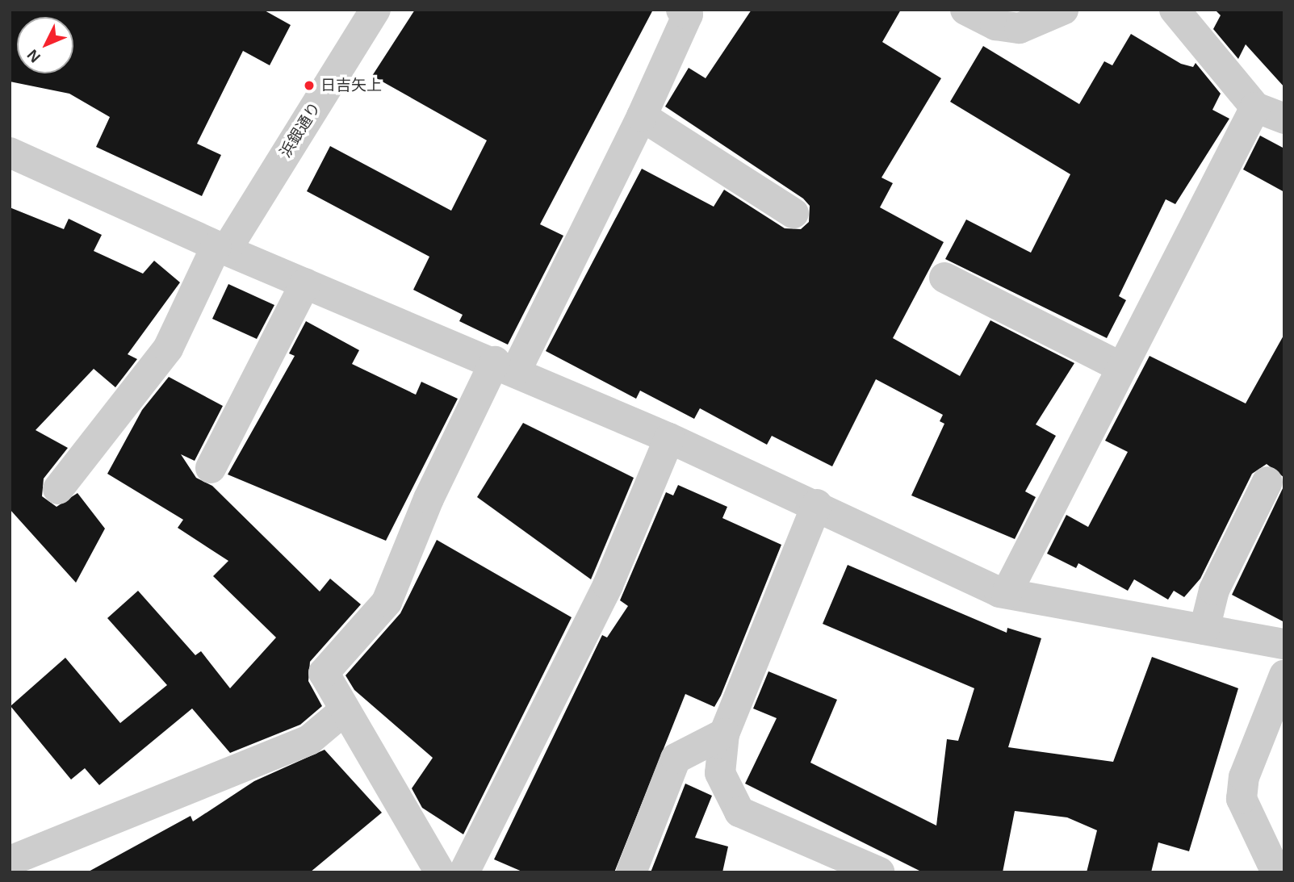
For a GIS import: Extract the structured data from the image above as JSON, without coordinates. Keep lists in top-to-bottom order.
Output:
{
  "streets": {
    "street": ["浜銀通り"]
  },
  "places": ["日吉矢上"],
  "north": "bottom left"
}
